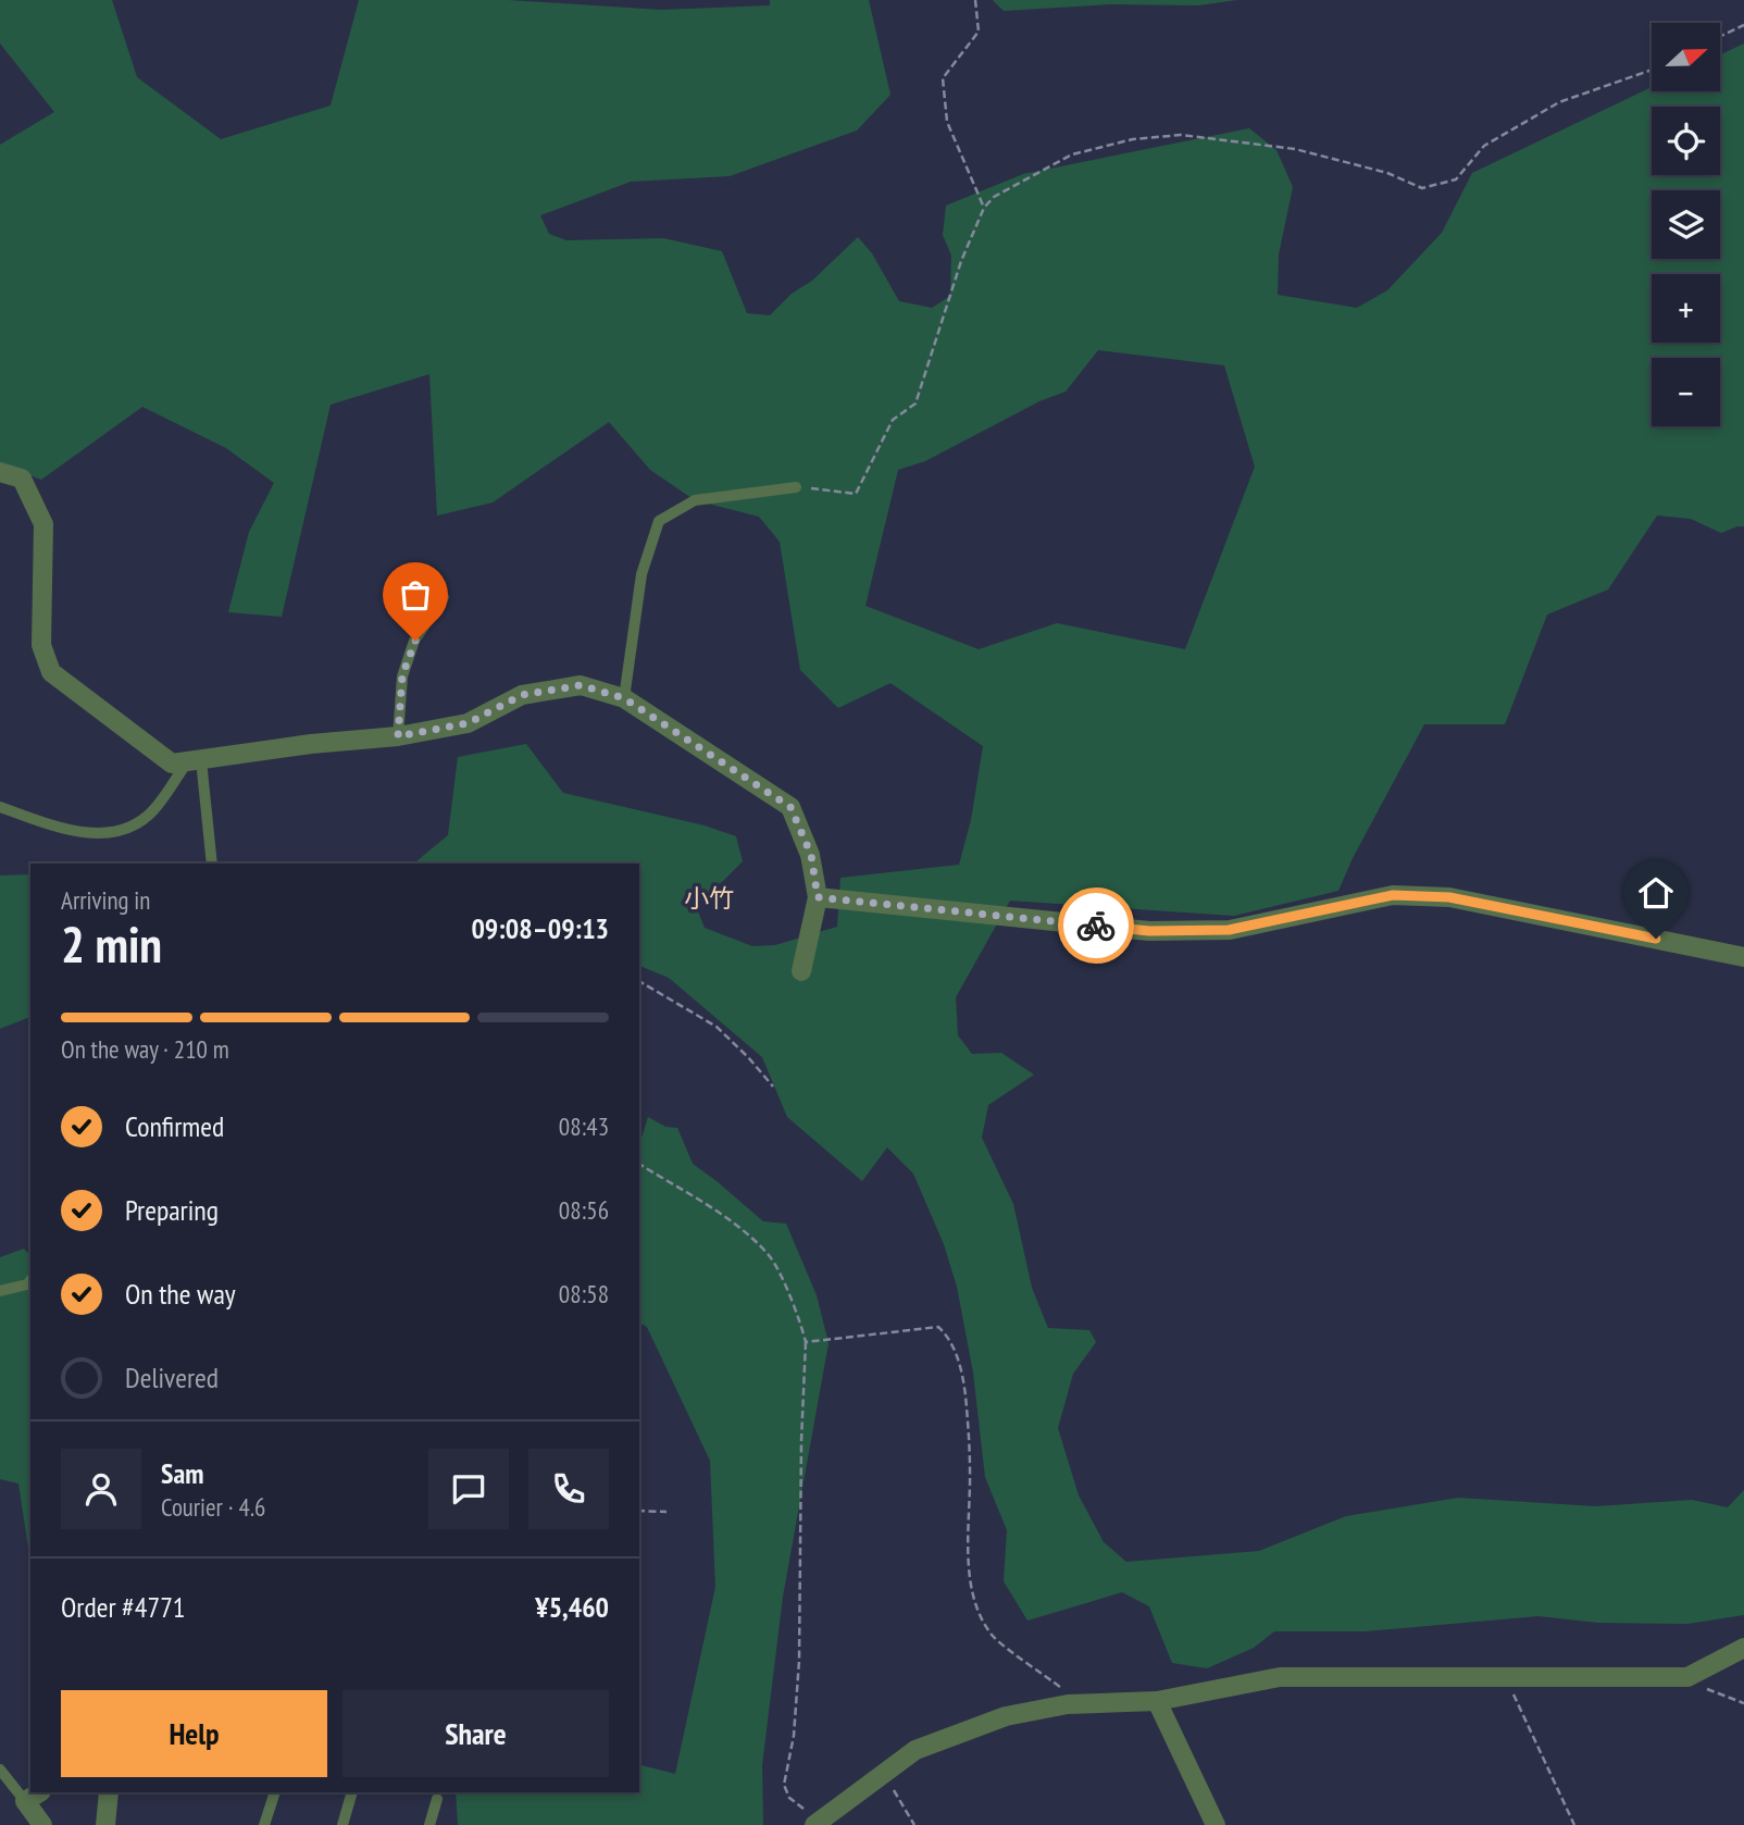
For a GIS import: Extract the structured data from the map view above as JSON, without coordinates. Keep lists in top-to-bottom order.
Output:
{
  "districts": ["小竹"],
  "north": "right",
  "page": {
    "map_buttons": ["+", "−"],
    "heading": ["2 min", "Arriving in", "09:08–09:13"],
    "panel": [
      "Sam",
      "Courier · 4.6",
      "Order #4771",
      "¥5,460"
    ],
    "bar": "On the way · 210 m",
    "list": [
      ["Confirmed", "08:43"],
      ["Preparing", "08:56"],
      ["On the way", "08:58"],
      "Delivered"
    ],
    "buttons": ["Help", "Share"]
  }
}
